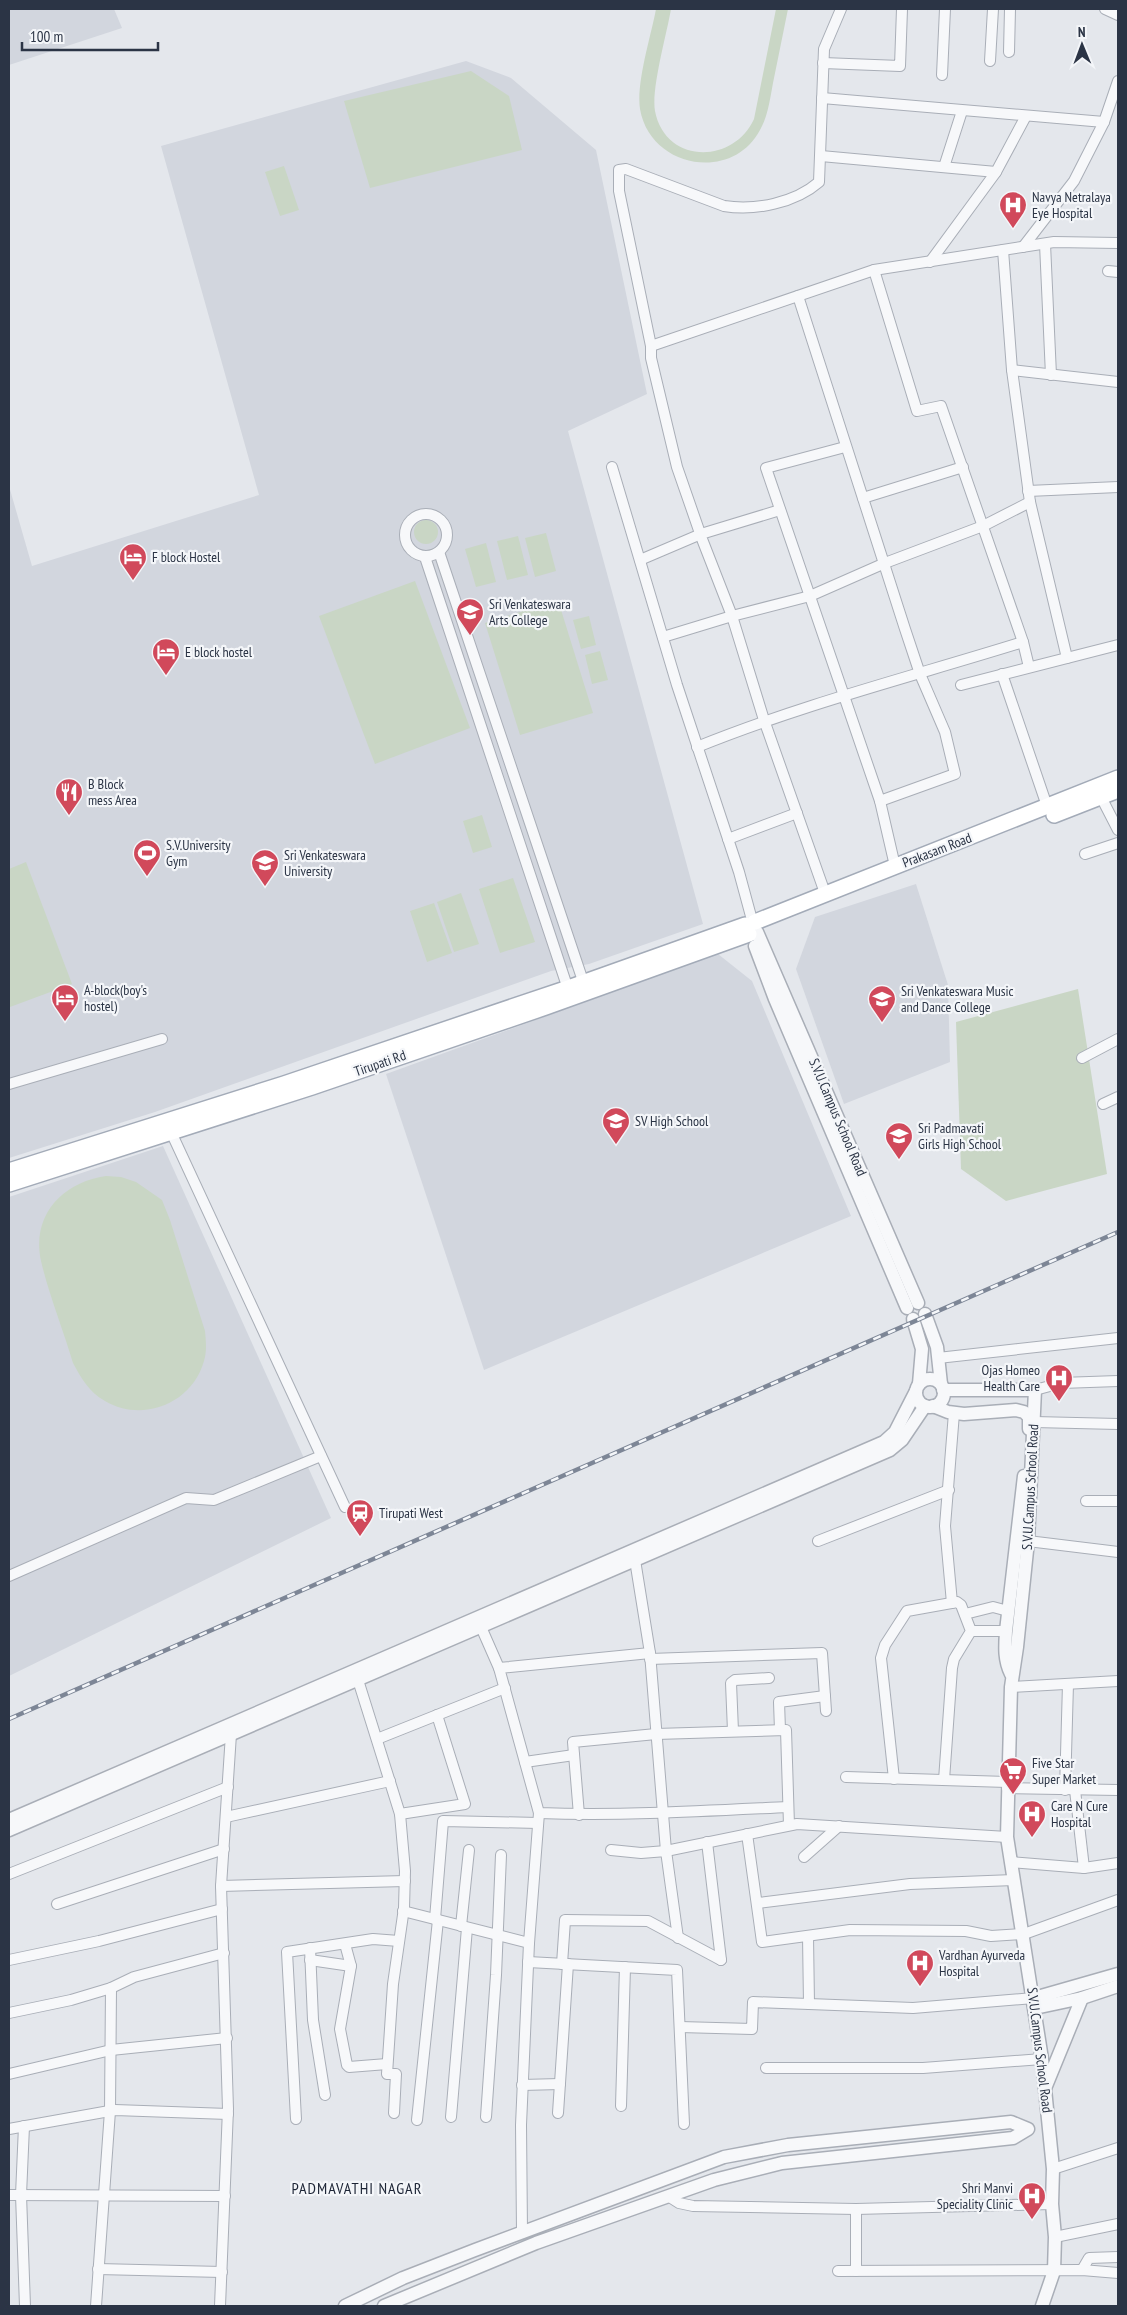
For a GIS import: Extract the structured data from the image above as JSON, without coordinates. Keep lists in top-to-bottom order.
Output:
{
  "streets": {
    "main road": ["Prakasam Road", "Tirupati Rd"],
    "street": ["S.V.U.Campus School Road"]
  },
  "crossings": [
    ["Prakasam Road", "Tirupati Rd"],
    ["Prakasam Road", "S.V.U.Campus School Road"],
    ["Tirupati Rd", "S.V.U.Campus School Road"]
  ],
  "districts": ["PADMAVATHI NAGAR"],
  "places": {
    "hospital": [
      "Navya Netralaya Eye Hospital",
      "Ojas Homeo Health Care",
      "Care N Cure Hospital",
      "Vardhan Ayurveda Hospital",
      "Shri Manvi Speciality Clinic"
    ],
    "hotel": ["F block Hostel", "E block hostel", "A-block(boy's hostel)"],
    "school or university": [
      "Sri Venkateswara Arts College",
      "Sri Venkateswara University",
      "Sri Venkateswara Music and Dance College",
      "SV High School",
      "Sri Padmavati Girls High School"
    ],
    "restaurant": ["B Block mess Area"],
    "sports": ["S.V.University Gym"],
    "station": ["Tirupati West"],
    "supermarket": ["Five Star Super Market"]
  },
  "scale_bar": "100 m",
  "north": "top"
}
